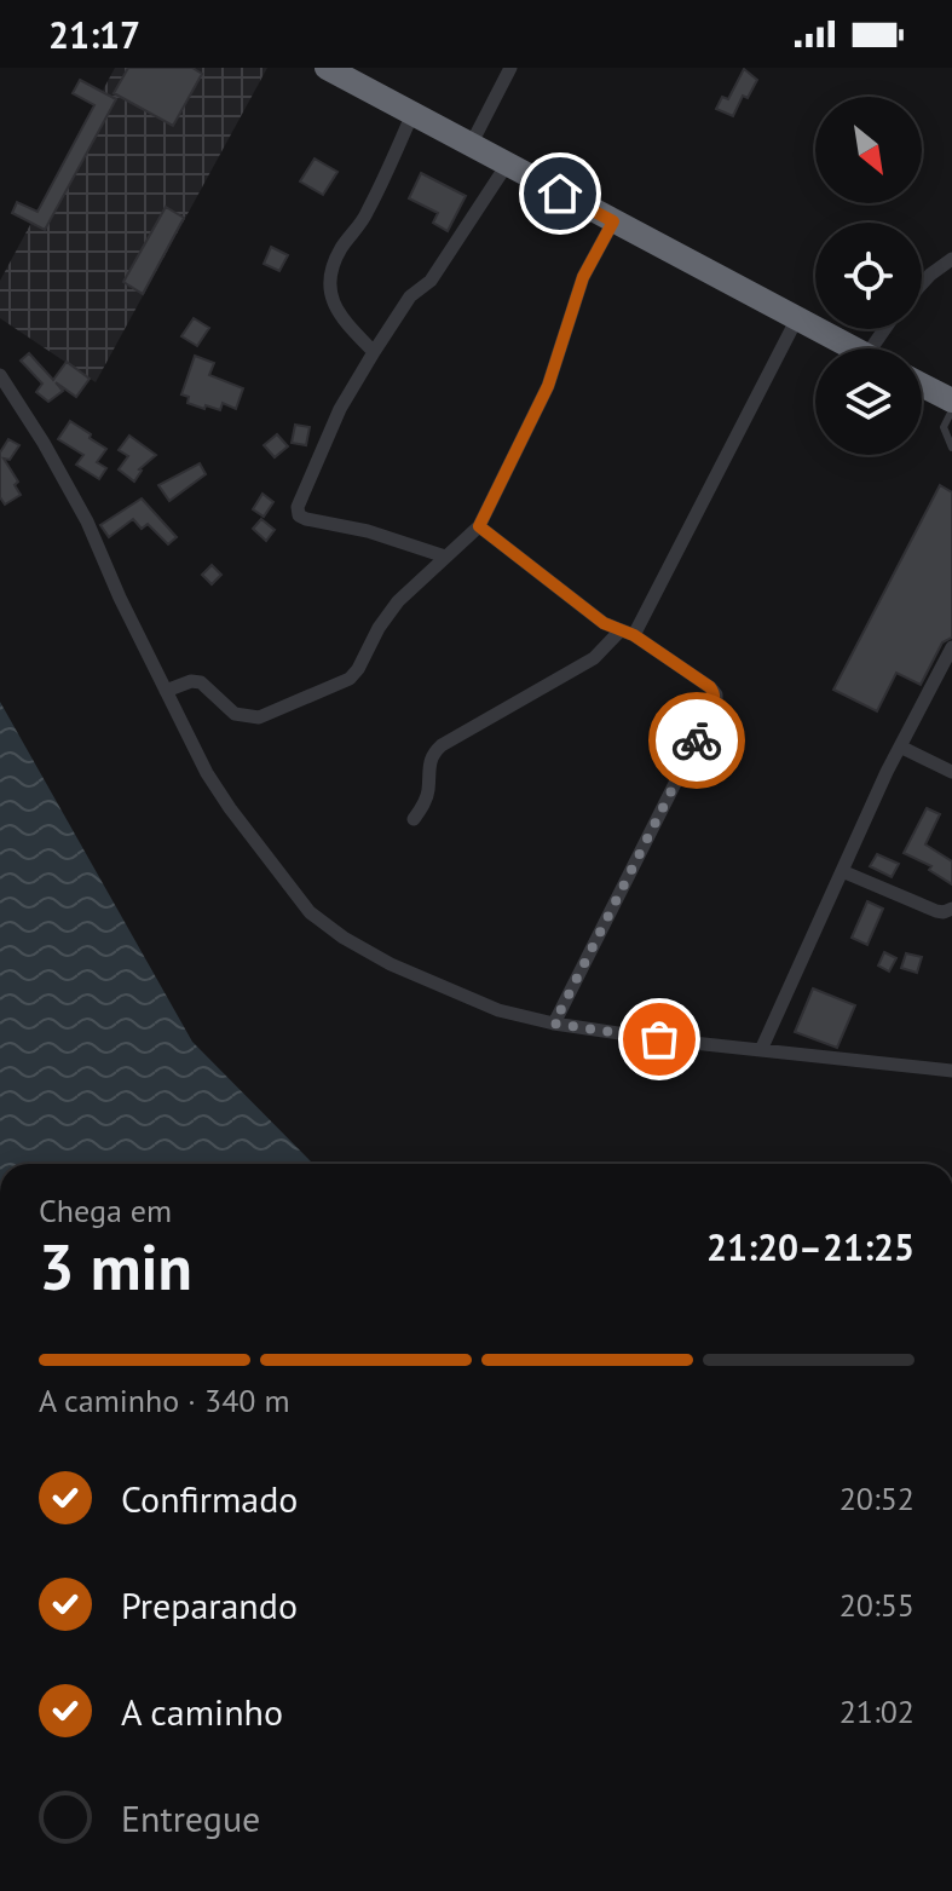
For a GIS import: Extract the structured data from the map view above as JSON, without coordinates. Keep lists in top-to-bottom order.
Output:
{
  "north": "bottom right",
  "page": {
    "status": "21:17",
    "heading": ["3 min", "Chega em", "21:20–21:25"],
    "bar": "A caminho · 340 m",
    "list": [
      ["Confirmado", "20:52"],
      ["Preparando", "20:55"],
      ["A caminho", "21:02"],
      "Entregue"
    ]
  }
}
